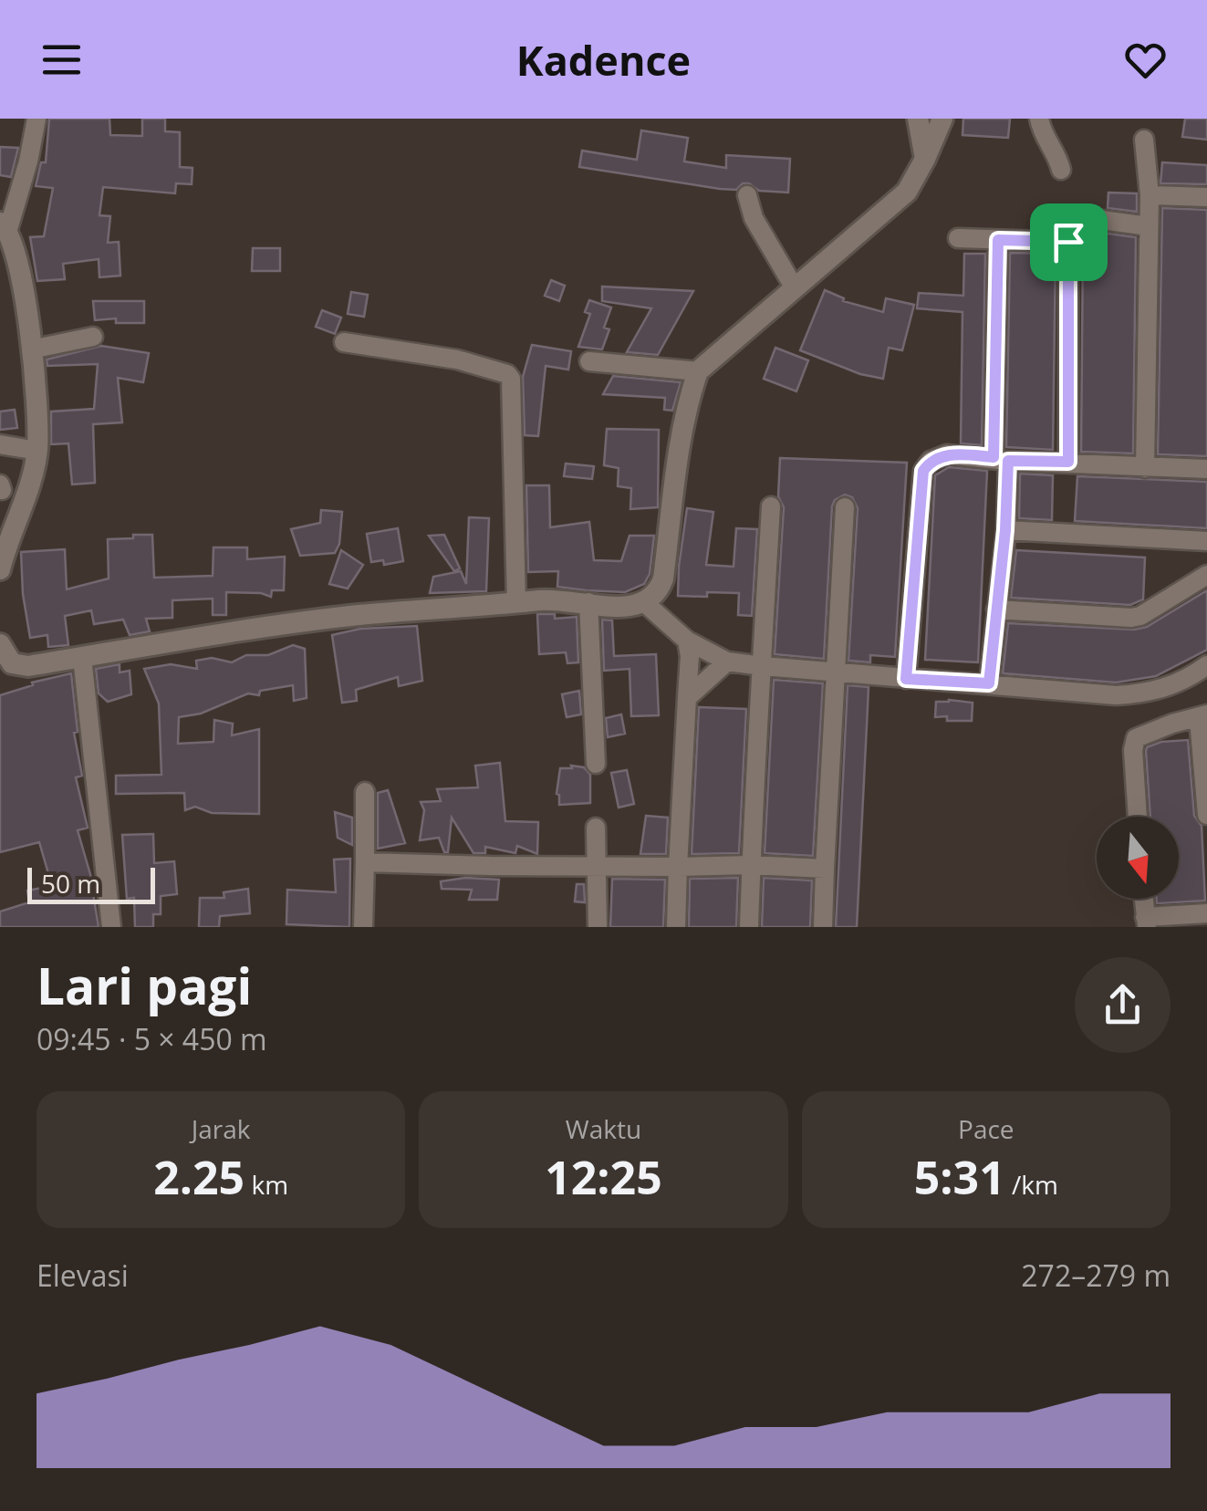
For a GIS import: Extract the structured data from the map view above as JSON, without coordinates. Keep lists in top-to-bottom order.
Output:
{
  "scale_bar": "50 m",
  "north": "bottom",
  "page": {
    "header": "Kadence",
    "scale": "50 m",
    "heading": ["Lari pagi", "09:45 · 5 × 450 m"],
    "stats": [
      ["Jarak", "2.25 km"],
      ["Waktu", "12:25"],
      ["Pace", "5:31 /km"]
    ],
    "chart": ["Elevasi", "272–279 m"]
  }
}
